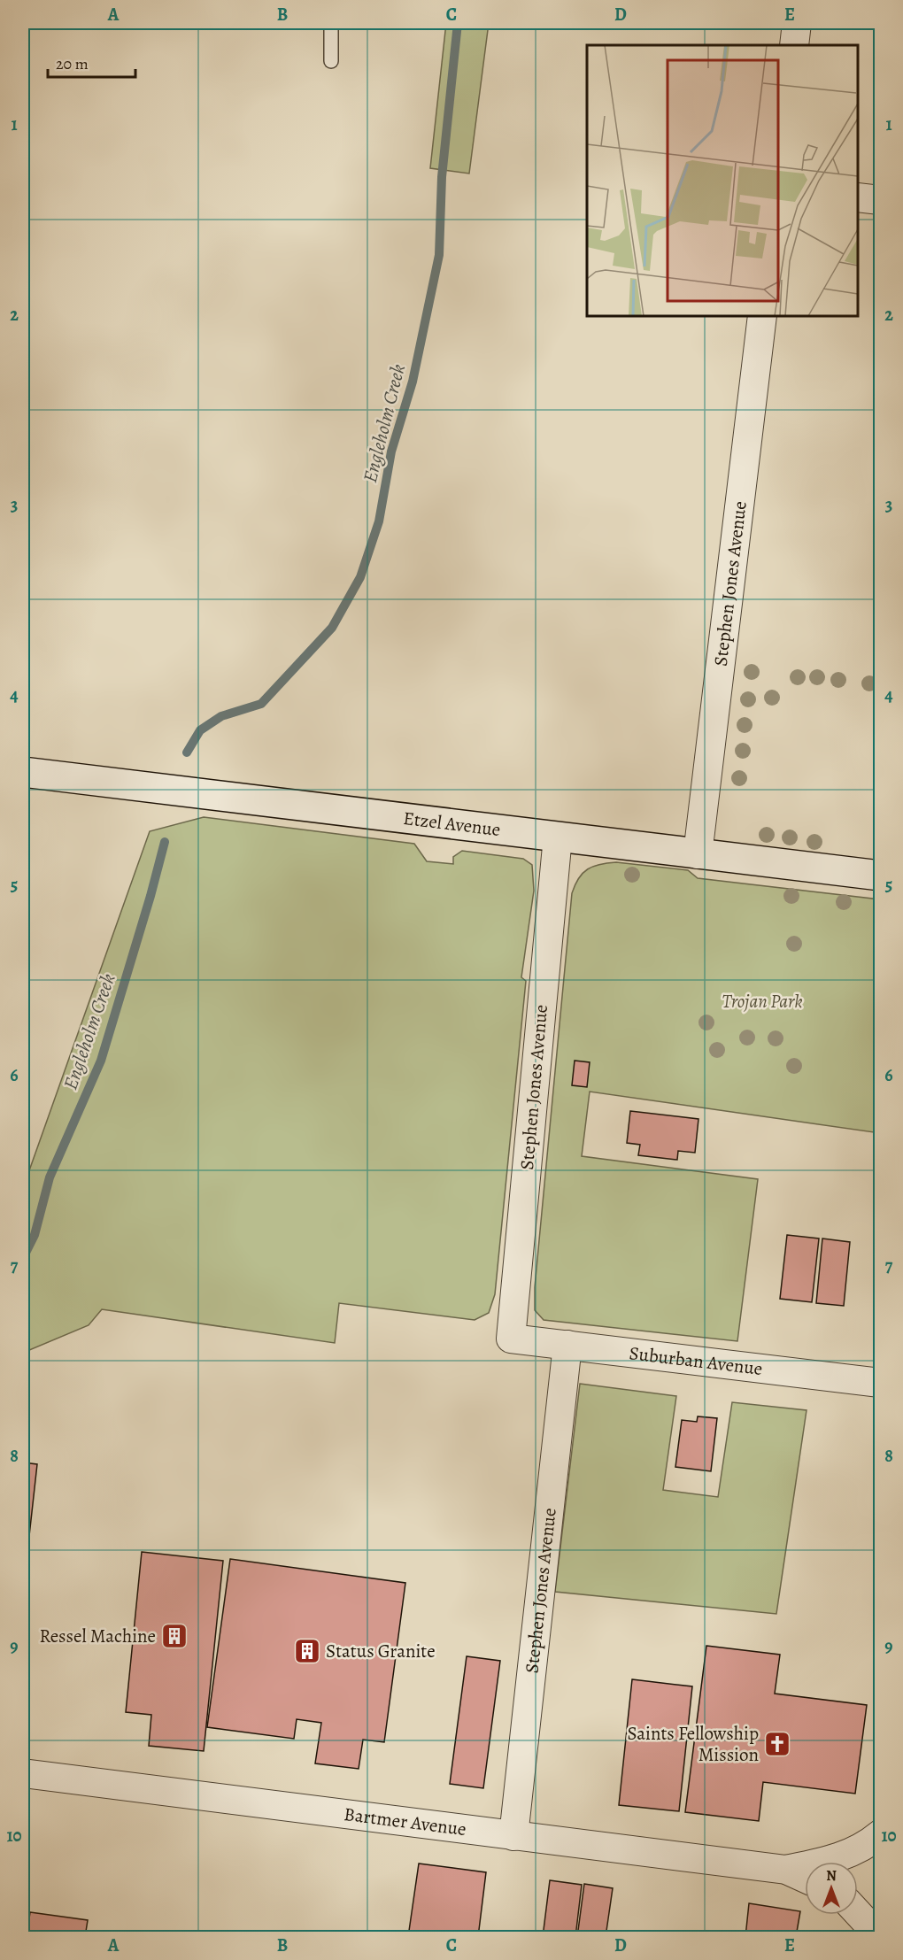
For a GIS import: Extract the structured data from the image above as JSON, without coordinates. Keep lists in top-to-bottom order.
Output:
{
  "streets": {
    "street": [
      "Stephen Jones Avenue",
      "Etzel Avenue",
      "Suburban Avenue",
      "Bartmer Avenue"
    ]
  },
  "crossings": [
    ["Stephen Jones Avenue", "Etzel Avenue"],
    ["Stephen Jones Avenue", "Suburban Avenue"],
    ["Stephen Jones Avenue", "Bartmer Avenue"]
  ],
  "water": ["Engleholm Creek"],
  "parks": ["Trojan Park"],
  "places": {
    "building": ["Ressel Machine", "Status Granite"],
    "church": ["Saints Fellowship Mission"]
  },
  "scale_bar": "20 m",
  "north": "top",
  "grid": {
    "columns": [
      "A",
      "B",
      "C",
      "D",
      "E"
    ],
    "rows": [
      "1",
      "2",
      "3",
      "4",
      "5",
      "6",
      "7",
      "8",
      "9",
      "10"
    ]
  }
}
